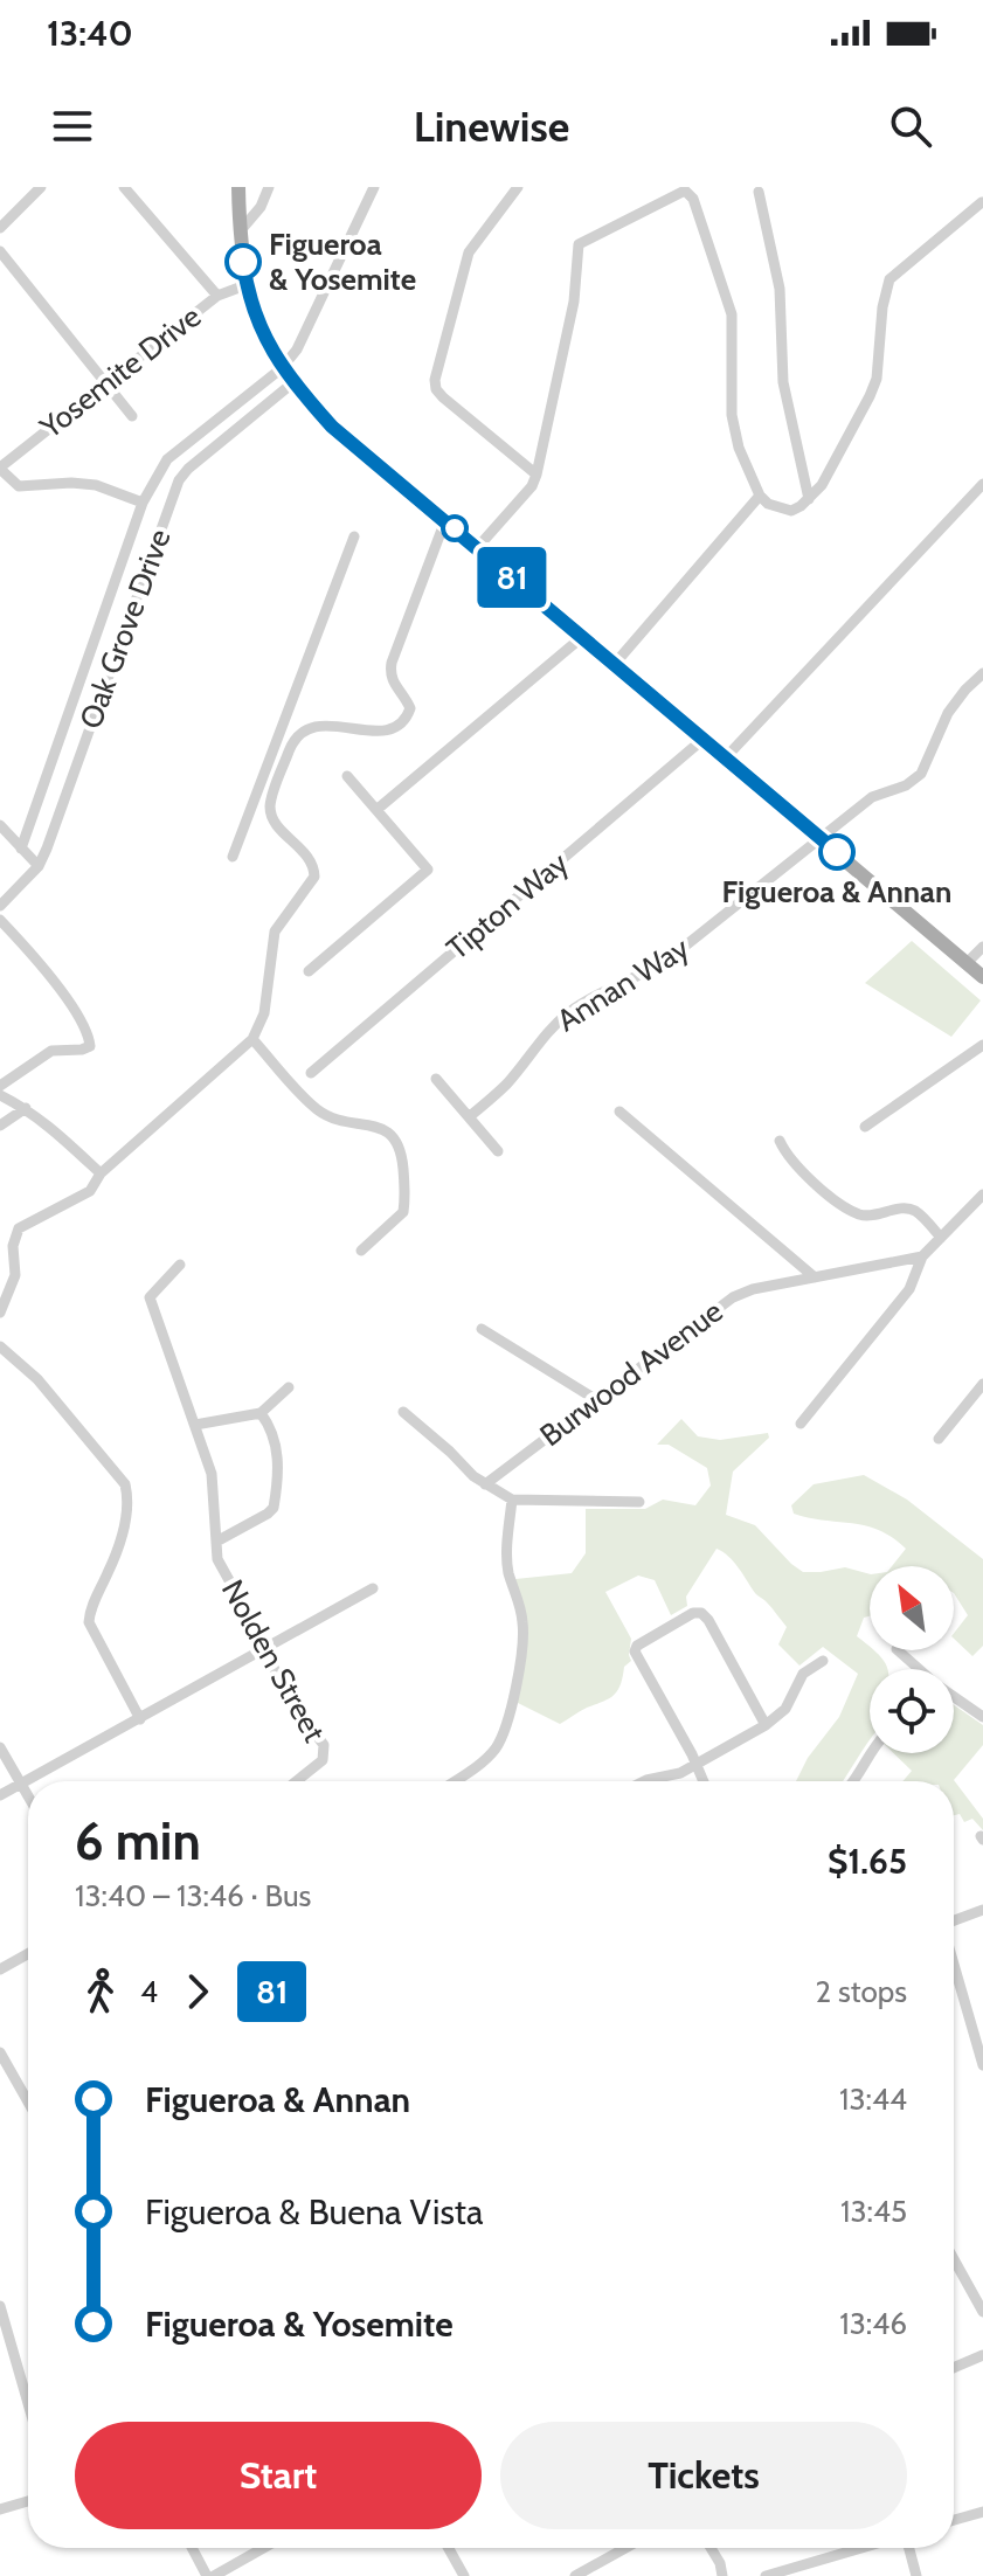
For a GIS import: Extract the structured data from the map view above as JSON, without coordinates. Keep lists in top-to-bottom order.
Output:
{
  "streets": {
    "street": [
      "Yosemite Drive",
      "Oak Grove Drive",
      "Tipton Way",
      "Annan Way",
      "Burwood Avenue",
      "Nolden Street"
    ]
  },
  "places": ["Figueroa & Yosemite", "Figueroa & Annan"],
  "lines": ["bus line 81"],
  "north": "top left",
  "page": {
    "status": "13:40",
    "header": "Linewise",
    "on_map": "81",
    "heading": ["6 min", "13:40 – 13:46 · Bus", "$1.65"],
    "legs": ["4", "81", "2 stops"],
    "list": [
      {
        "name": "Figueroa & Annan",
        "value": "13:44"
      },
      {
        "name": "Figueroa & Buena Vista",
        "value": "13:45"
      },
      {
        "name": "Figueroa & Yosemite",
        "value": "13:46"
      }
    ],
    "buttons": ["Start", "Tickets"]
  }
}
